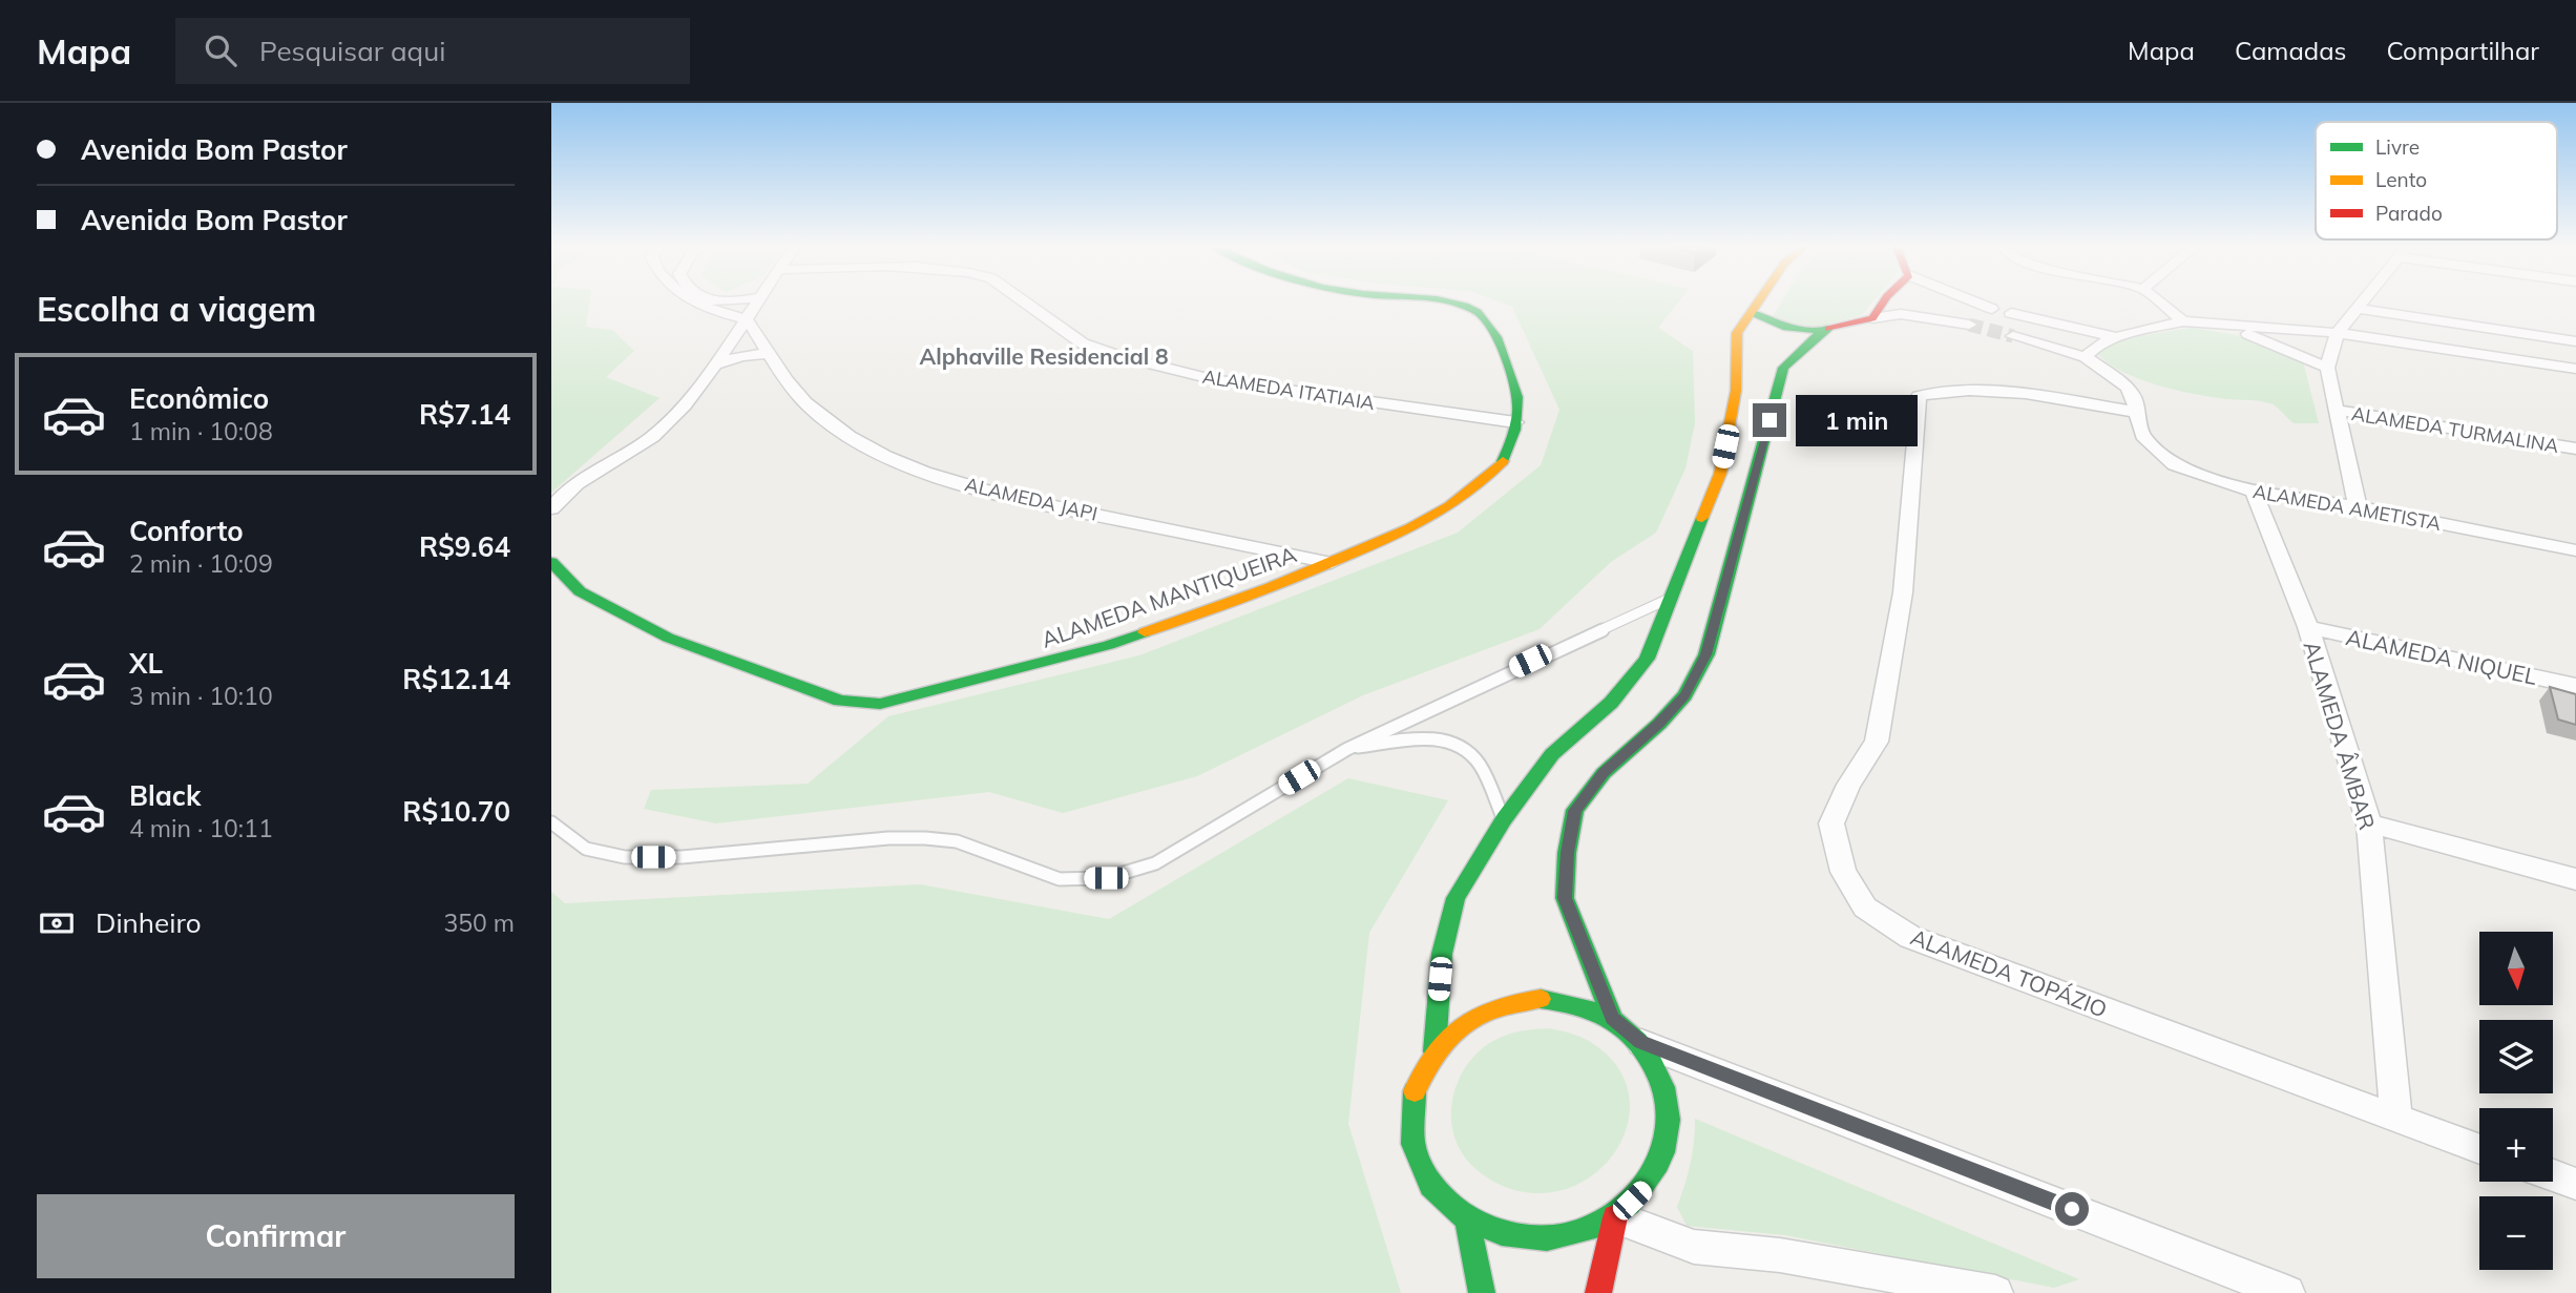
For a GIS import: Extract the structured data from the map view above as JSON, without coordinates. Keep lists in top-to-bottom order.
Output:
{
  "streets": {
    "street": [
      "ALAMEDA ITATIAIA",
      "ALAMEDA TURMALINA",
      "ALAMEDA JAPI",
      "ALAMEDA AMETISTA",
      "ALAMEDA MANTIQUEIRA",
      "ALAMEDA NIQUEL",
      "ALAMEDA ÂMBAR",
      "ALAMEDA TOPÁZIO"
    ]
  },
  "crossings": [
    ["ALAMEDA ITATIAIA", "ALAMEDA MANTIQUEIRA"],
    ["ALAMEDA JAPI", "ALAMEDA MANTIQUEIRA"],
    ["ALAMEDA AMETISTA", "ALAMEDA ÂMBAR"],
    ["ALAMEDA AMETISTA", "ALAMEDA TOPÁZIO"],
    ["ALAMEDA NIQUEL", "ALAMEDA ÂMBAR"],
    ["ALAMEDA ÂMBAR", "ALAMEDA TOPÁZIO"]
  ],
  "districts": ["Alphaville Residencial 8"],
  "legend": ["Livre", "Lento", "Parado"],
  "north": "bottom",
  "page": {
    "header": "Mapa",
    "search": "Pesquisar aqui",
    "nav": ["Mapa", "Camadas", "Compartilhar"],
    "banner": ["Avenida Bom Pastor", "Avenida Bom Pastor"],
    "heading": "Escolha a viagem",
    "list": [
      {
        "name": "Econômico",
        "note": "1 min · 10:08",
        "value": "R$7.14"
      },
      {
        "name": "Conforto",
        "note": "2 min · 10:09",
        "value": "R$9.64"
      },
      {
        "name": "XL",
        "note": "3 min · 10:10",
        "value": "R$12.14"
      },
      {
        "name": "Black",
        "note": "4 min · 10:11",
        "value": "R$10.70"
      }
    ],
    "bubble": "1 min",
    "pay": ["Dinheiro", "350 m"],
    "map_buttons": ["+", "−"],
    "buttons": "Confirmar"
  }
}
